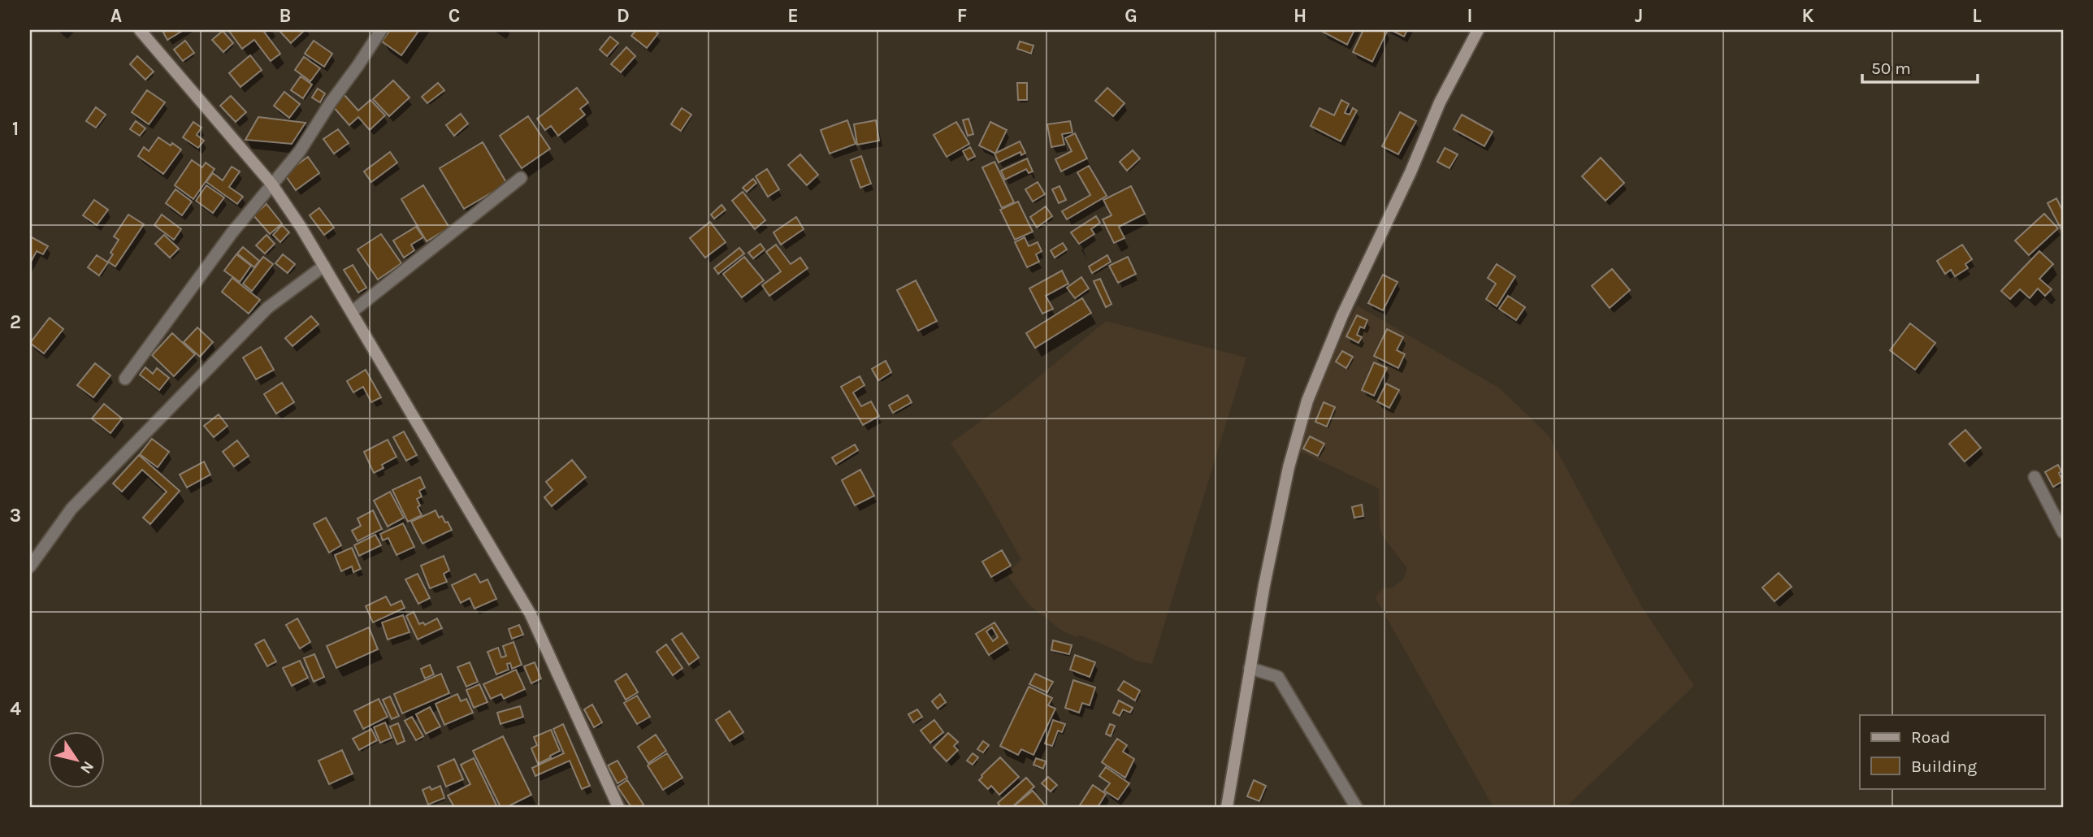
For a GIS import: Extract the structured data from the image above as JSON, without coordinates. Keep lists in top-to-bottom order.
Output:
{
  "legend": ["Road", "Building"],
  "scale_bar": "50 m",
  "north": "bottom right",
  "grid": {
    "columns": [
      "A",
      "B",
      "C",
      "D",
      "E",
      "F",
      "G",
      "H",
      "I",
      "J",
      "K",
      "L"
    ],
    "rows": [
      "1",
      "2",
      "3",
      "4"
    ]
  }
}
